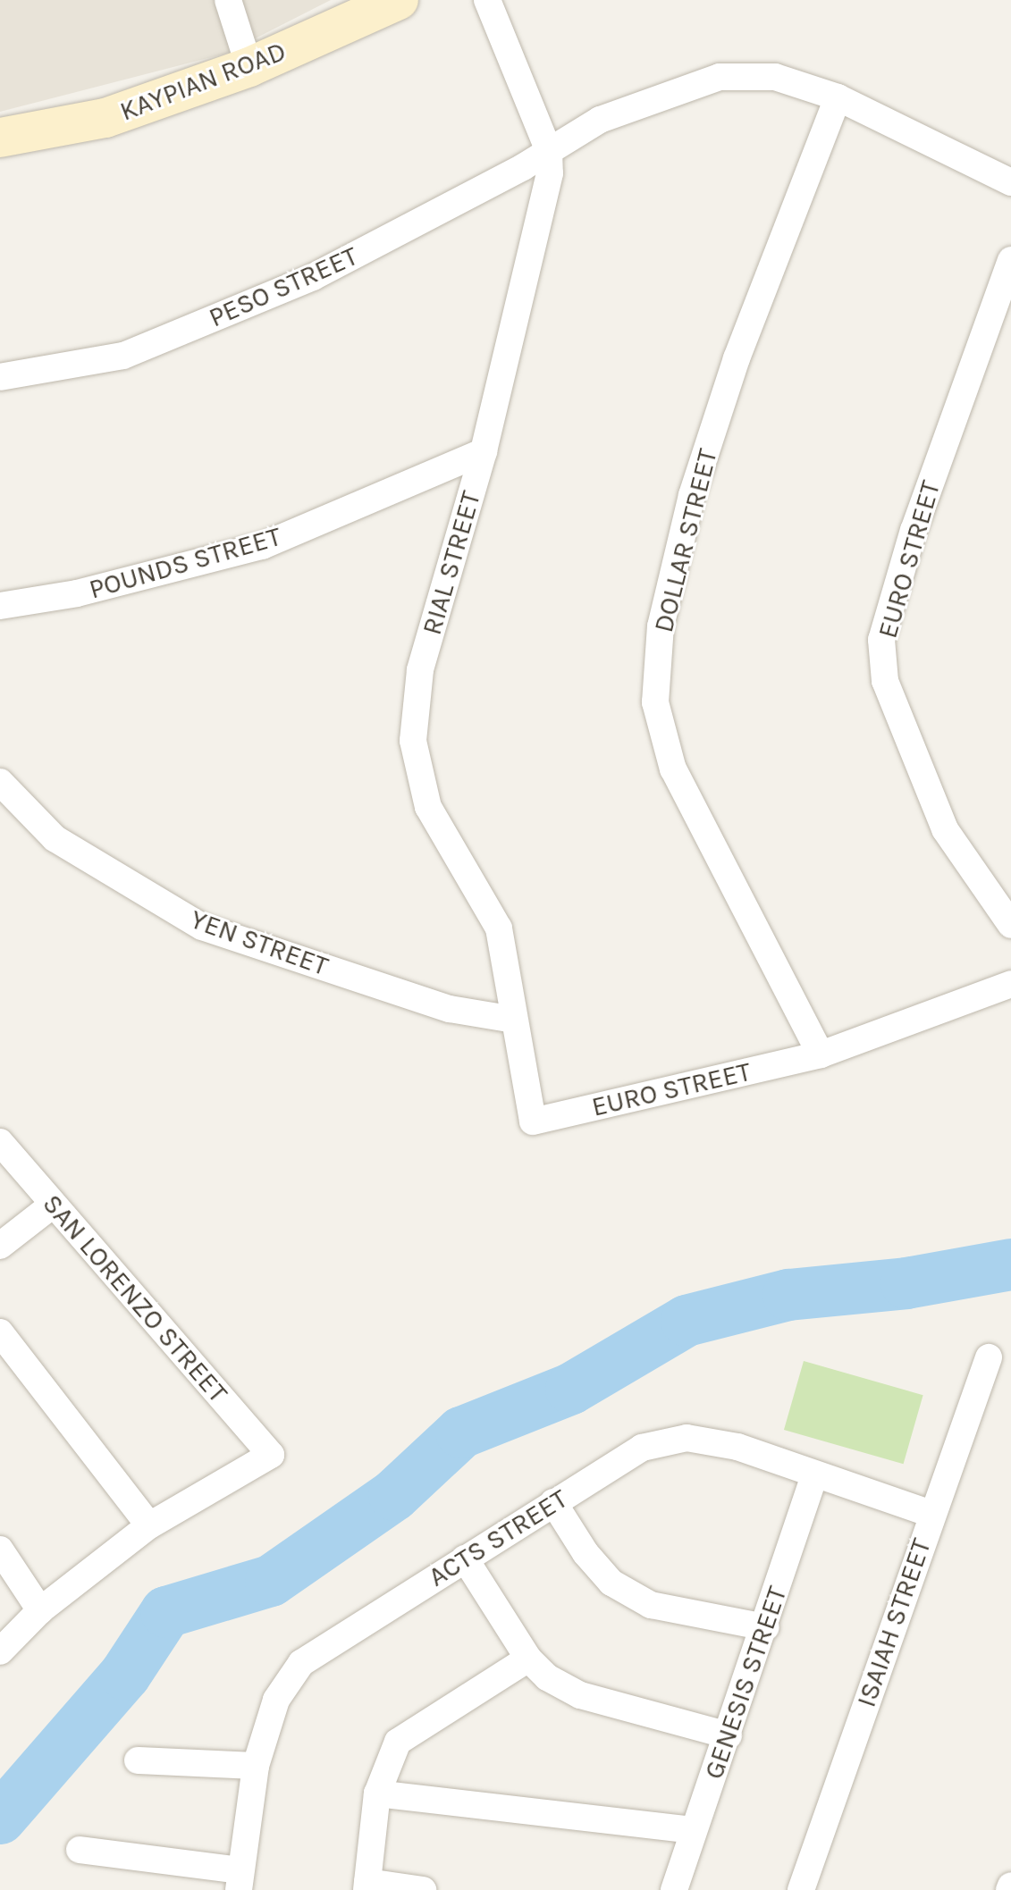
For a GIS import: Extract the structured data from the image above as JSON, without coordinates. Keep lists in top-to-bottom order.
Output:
{
  "streets": {
    "main road": ["KAYPIAN ROAD"],
    "street": [
      "PESO STREET",
      "DOLLAR STREET",
      "EURO STREET",
      "POUNDS STREET",
      "RIAL STREET",
      "YEN STREET",
      "SAN LORENZO STREET",
      "ACTS STREET",
      "ISAIAH STREET",
      "GENESIS STREET"
    ]
  },
  "crossings": [
    ["PESO STREET", "RIAL STREET"],
    ["DOLLAR STREET", "EURO STREET"],
    ["EURO STREET", "RIAL STREET"],
    ["POUNDS STREET", "RIAL STREET"],
    ["RIAL STREET", "YEN STREET"],
    ["ACTS STREET", "ISAIAH STREET"],
    ["ACTS STREET", "GENESIS STREET"]
  ]
}
